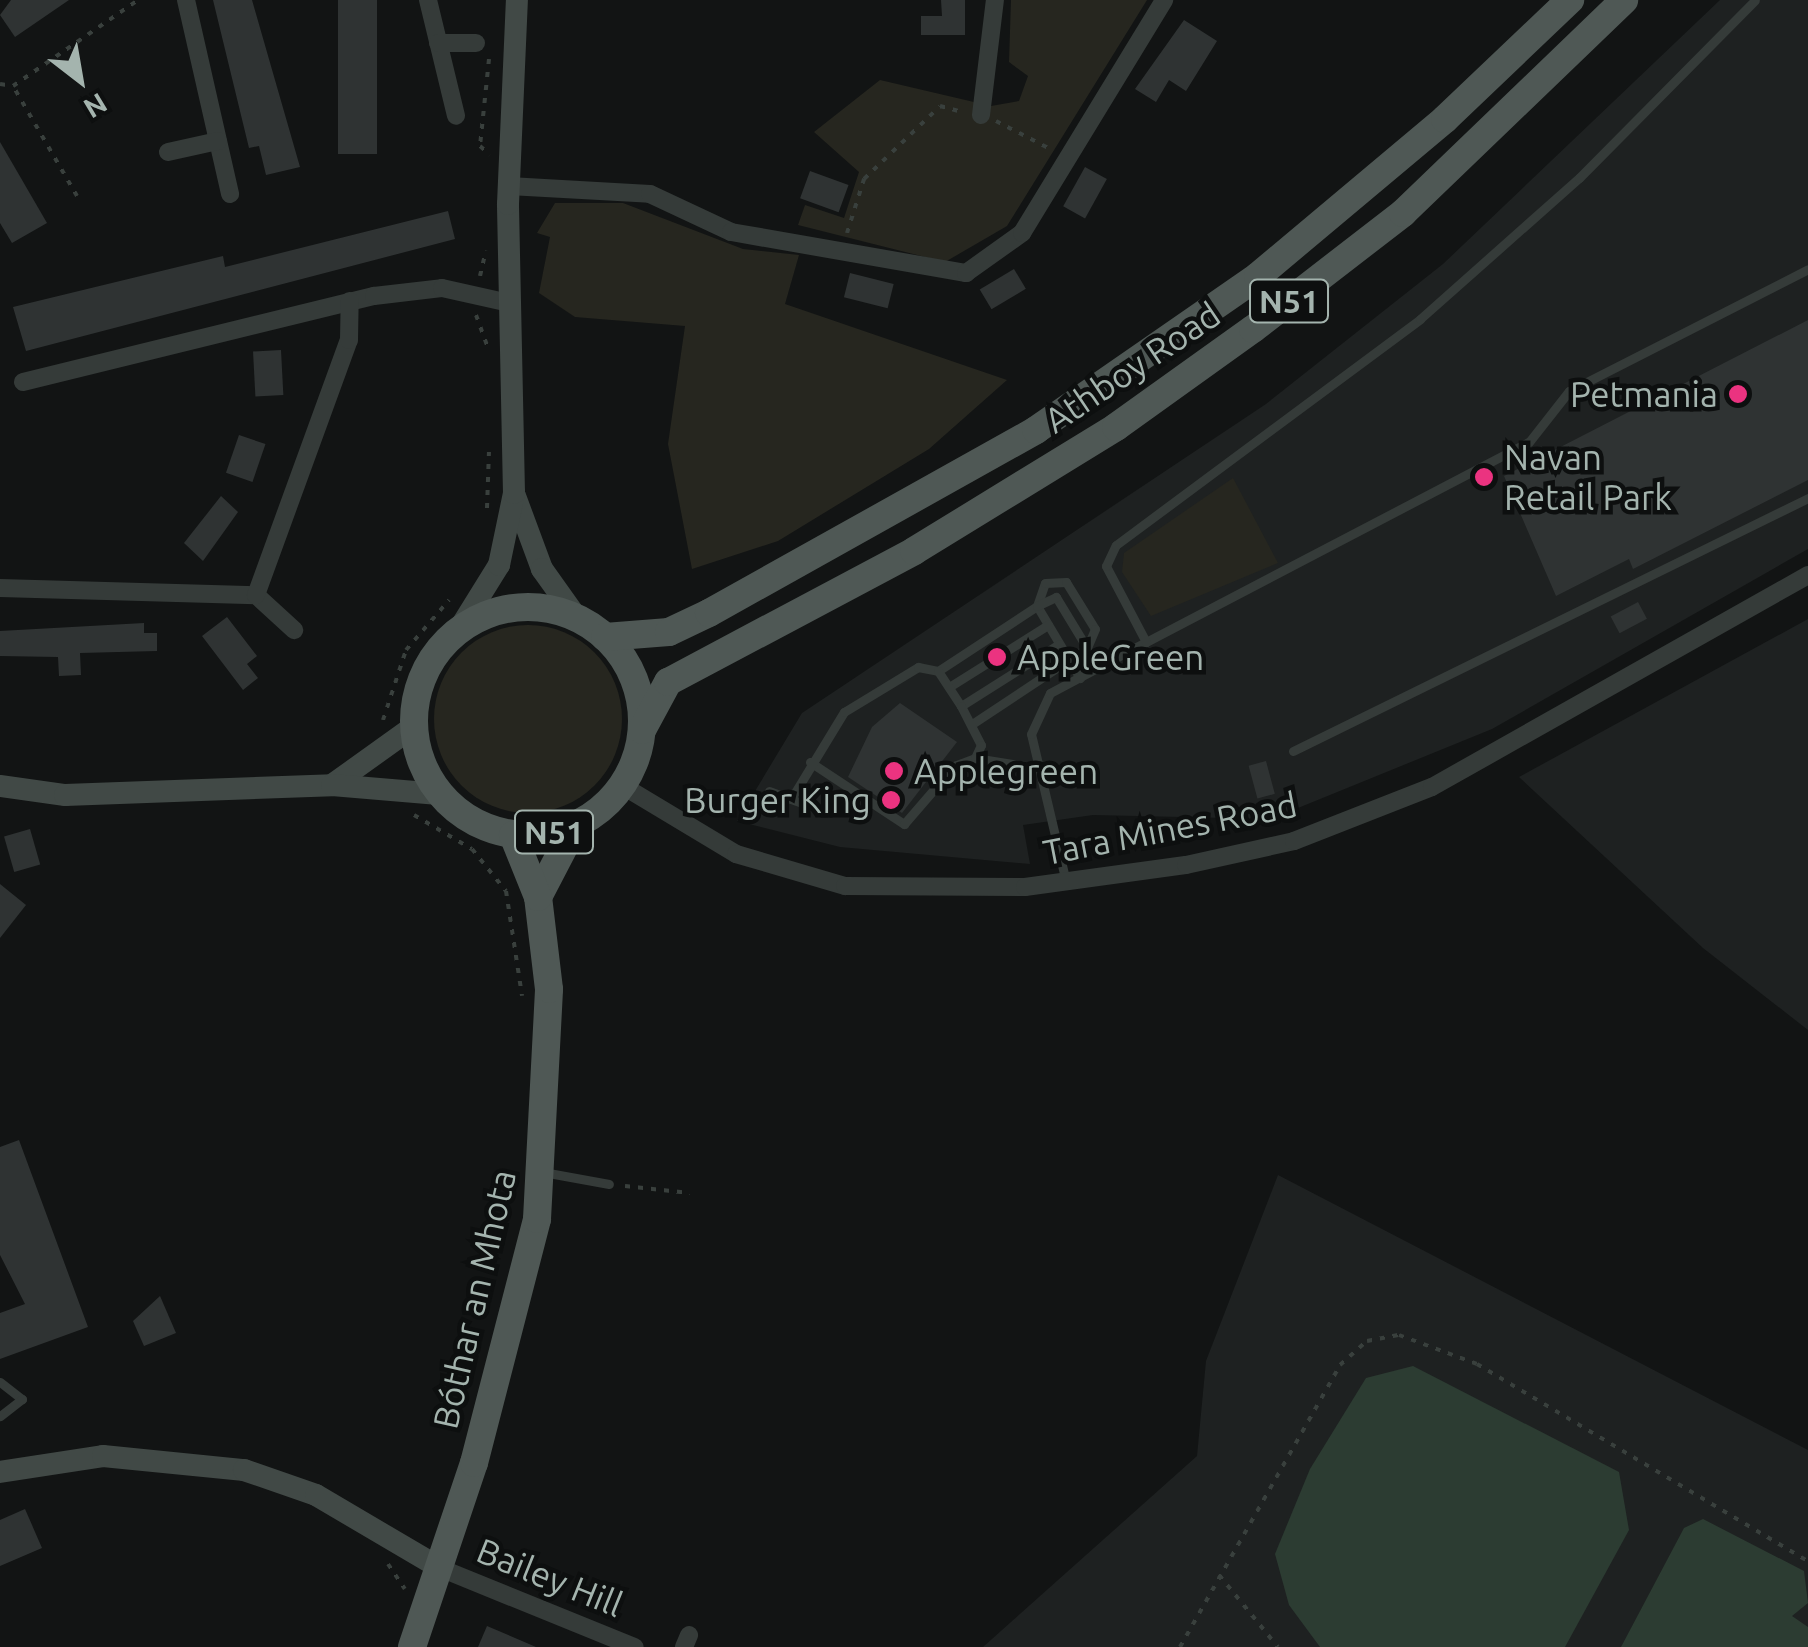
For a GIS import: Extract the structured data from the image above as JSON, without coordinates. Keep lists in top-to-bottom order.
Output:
{
  "streets": {
    "main road": ["N51", "Athboy Road", "Bóthar an Mhota"],
    "street": ["Tara Mines Road", "Bailey Hill"]
  },
  "crossings": [
    ["N51", "Athboy Road"],
    ["N51", "Tara Mines Road"],
    ["N51", "Bóthar an Mhota"],
    ["Athboy Road", "Tara Mines Road"],
    ["Athboy Road", "Bóthar an Mhota"],
    ["Tara Mines Road", "Bóthar an Mhota"],
    ["Bóthar an Mhota", "Bailey Hill"]
  ],
  "places": [
    "Petmania",
    "Navan Retail Park",
    "AppleGreen",
    "Applegreen",
    "Burger King"
  ],
  "north": "bottom right"
}
